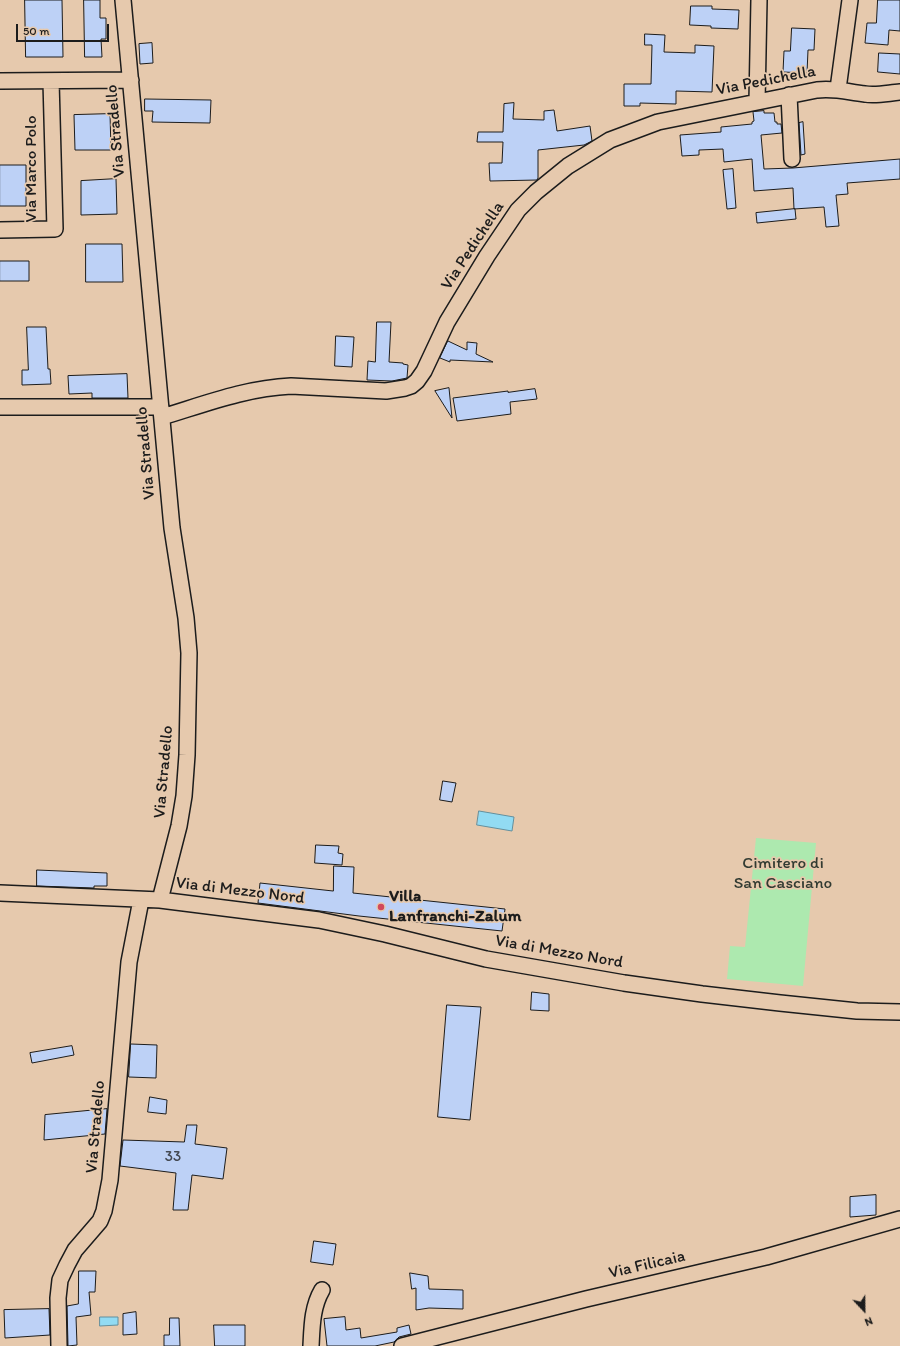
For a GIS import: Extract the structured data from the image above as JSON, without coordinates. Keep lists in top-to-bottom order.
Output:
{
  "streets": {
    "street": [
      "Via Pedichella",
      "Via Stradello",
      "Via Marco Polo",
      "Via di Mezzo Nord",
      "Via Filicaia"
    ]
  },
  "crossings": [
    ["Via Pedichella", "Via Stradello"],
    ["Via Stradello", "Via di Mezzo Nord"]
  ],
  "parks": ["Cimitero di San Casciano"],
  "places": ["Villa Lanfranchi-Zalum"],
  "house_numbers": ["33"],
  "scale_bar": "50 m",
  "north": "bottom"
}
